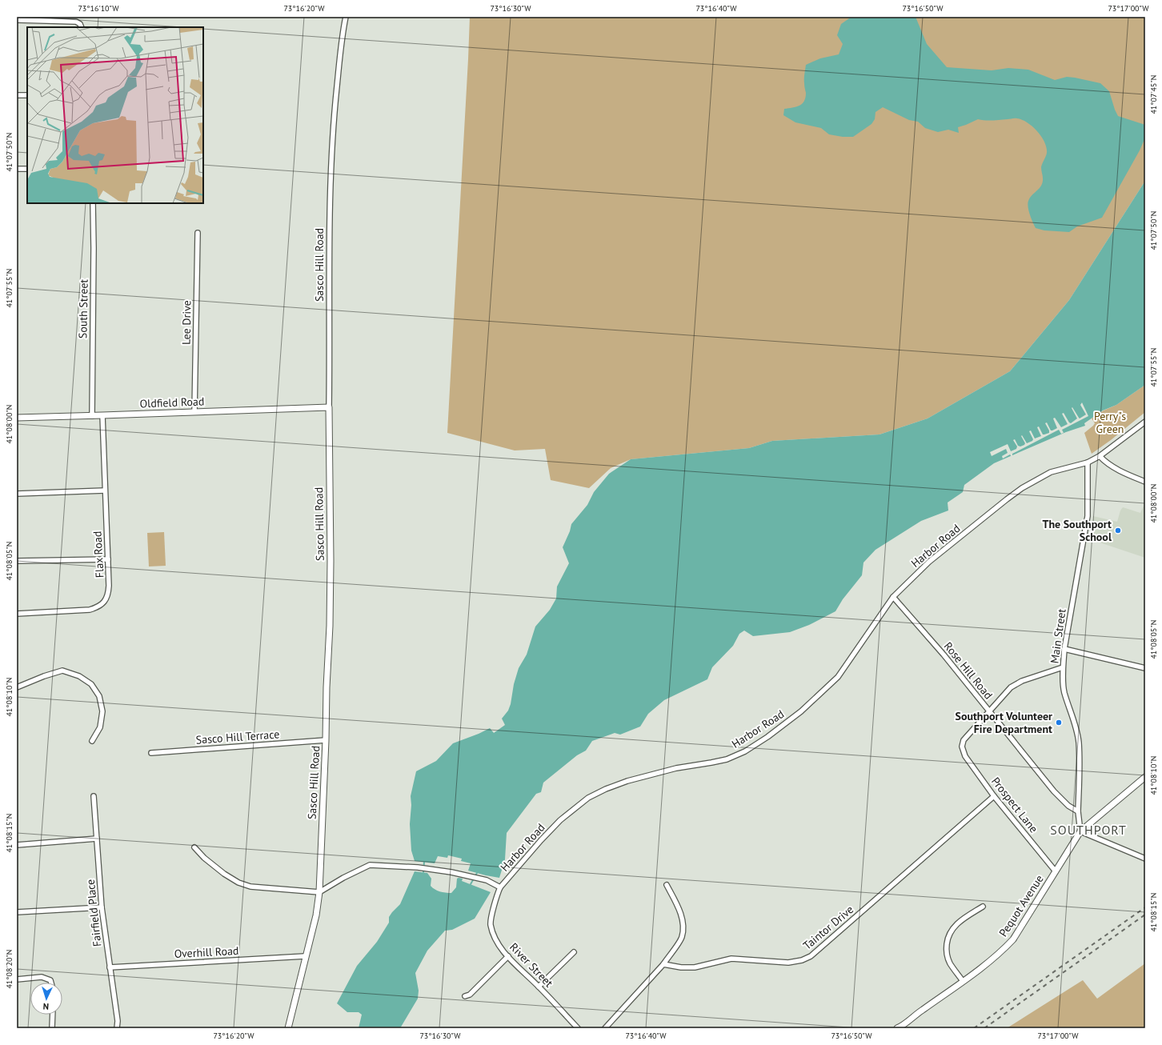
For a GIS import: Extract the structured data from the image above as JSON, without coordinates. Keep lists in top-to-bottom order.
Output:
{
  "streets": {
    "street": [
      "Sasco Hill Road",
      "South Street",
      "Lee Drive",
      "Oldfield Road",
      "Harbor Road",
      "Flax Road",
      "Main Street",
      "Rose Hill Road",
      "Sasco Hill Terrace",
      "Prospect Lane",
      "Pequot Avenue",
      "Fairfield Place",
      "Taintor Drive",
      "Overhill Road",
      "River Street"
    ]
  },
  "crossings": [
    ["Sasco Hill Road", "Oldfield Road"],
    ["Sasco Hill Road", "Harbor Road"],
    ["Sasco Hill Road", "Sasco Hill Terrace"],
    ["Sasco Hill Road", "Overhill Road"],
    ["South Street", "Oldfield Road"],
    ["Lee Drive", "Oldfield Road"],
    ["Oldfield Road", "Flax Road"],
    ["Harbor Road", "Main Street"],
    ["Harbor Road", "Rose Hill Road"],
    ["Harbor Road", "River Street"],
    ["Main Street", "Rose Hill Road"],
    ["Rose Hill Road", "Prospect Lane"],
    ["Prospect Lane", "Pequot Avenue"],
    ["Prospect Lane", "Taintor Drive"],
    ["Fairfield Place", "Overhill Road"]
  ],
  "districts": ["SOUTHPORT"],
  "parks": ["Perry\"s Green"],
  "places": ["The Southport School", "Southport Volunteer Fire Department"],
  "north": "bottom",
  "coordinates": [
    "73°16'10\"W",
    "73°16'20\"W",
    "73°16'30\"W",
    "73°16'40\"W",
    "73°16'50\"W",
    "73°17'00\"W",
    "41°07'45\"N",
    "41°07'50\"N",
    "41°07'55\"N",
    "41°08'00\"N",
    "41°08'05\"N",
    "41°08'10\"N",
    "41°08'15\"N",
    "41°08'20\"N"
  ]
}
